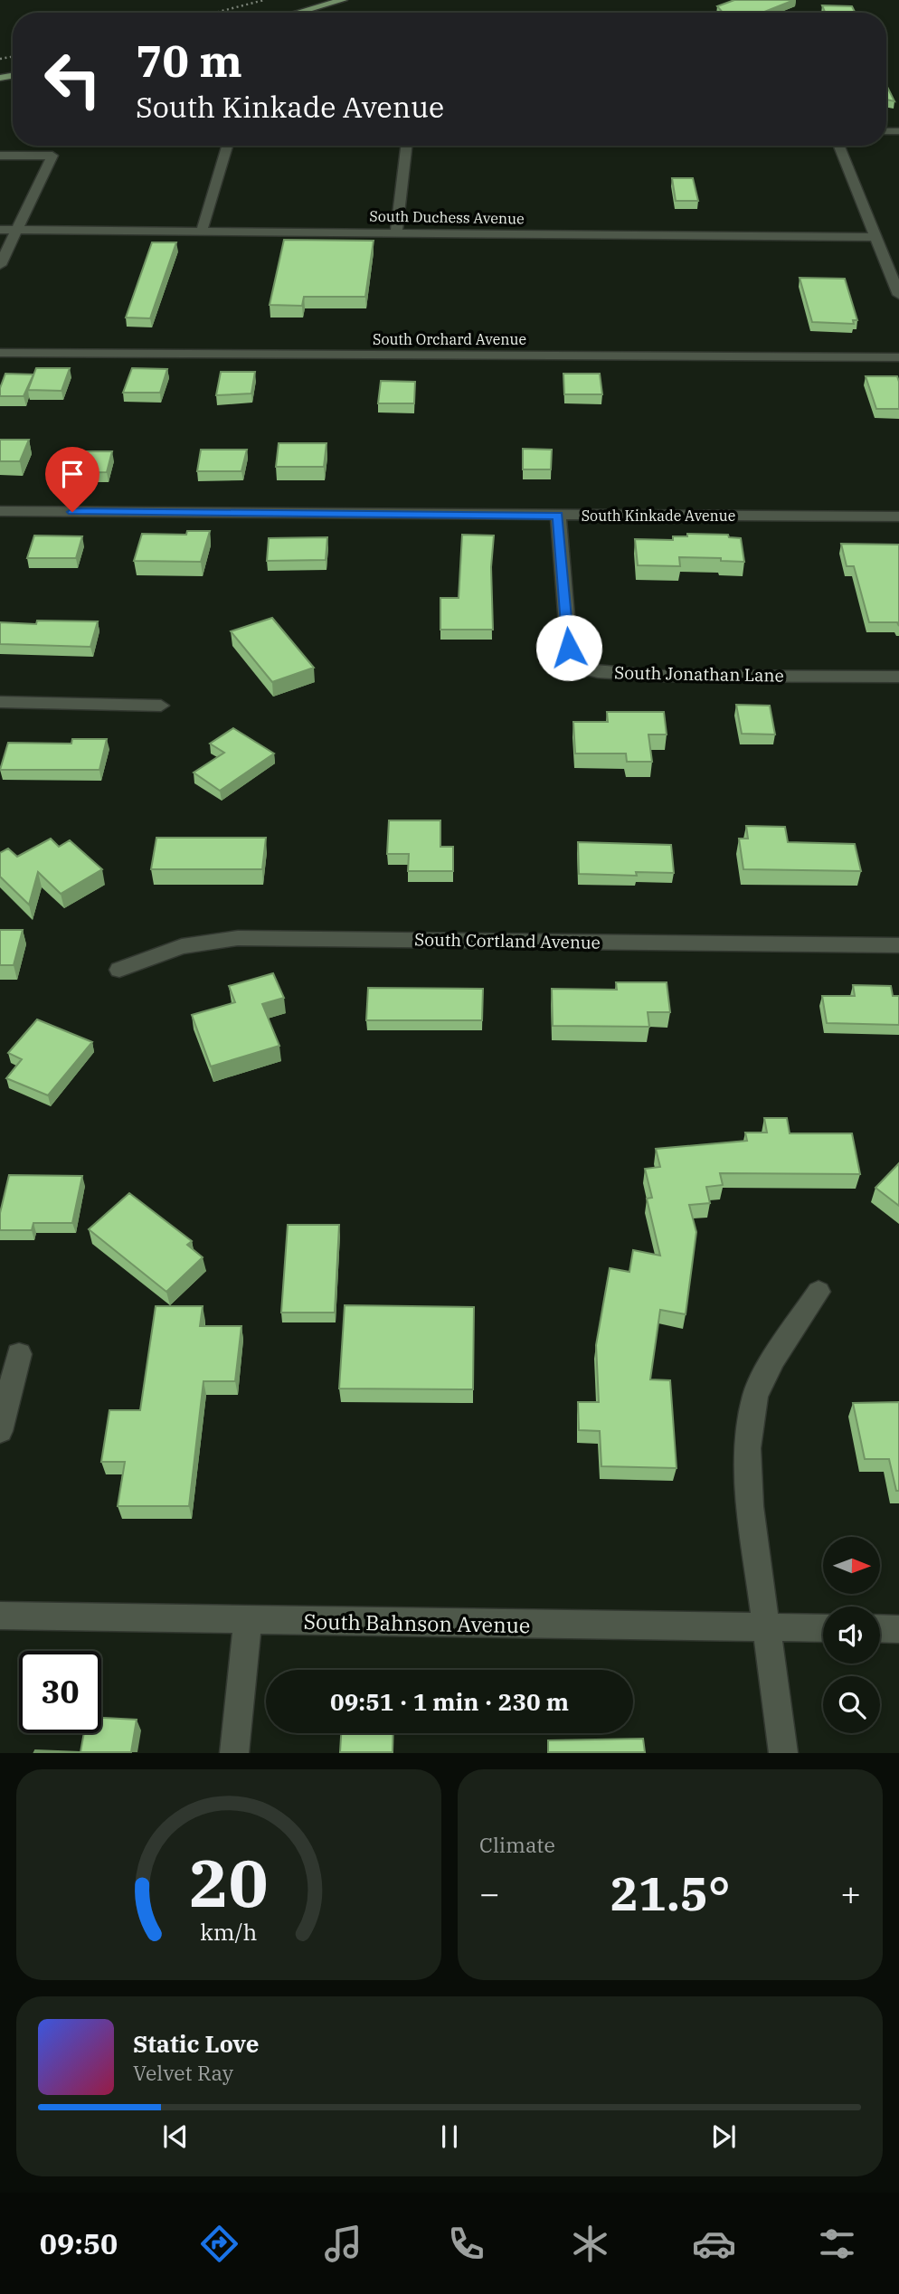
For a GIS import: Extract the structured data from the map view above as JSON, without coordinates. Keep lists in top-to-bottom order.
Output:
{
  "streets": {
    "street": [
      "South Duchess Avenue",
      "South Orchard Avenue",
      "South Kinkade Avenue",
      "South Jonathan Lane",
      "South Cortland Avenue",
      "South Bahnson Avenue"
    ]
  },
  "crossings": [
    ["South Kinkade Avenue", "South Jonathan Lane"]
  ],
  "north": "right",
  "page": {
    "turn": ["70 m", "South Kinkade Avenue"],
    "limit": "30",
    "trip": "09:51 · 1 min · 230 m",
    "tile": "Climate",
    "heat": ["−", "21.5°", "+"],
    "song": ["Static Love", "Velvet Ray"],
    "tabs": "09:50",
    "gauge": ["20", "km/h"]
  }
}
